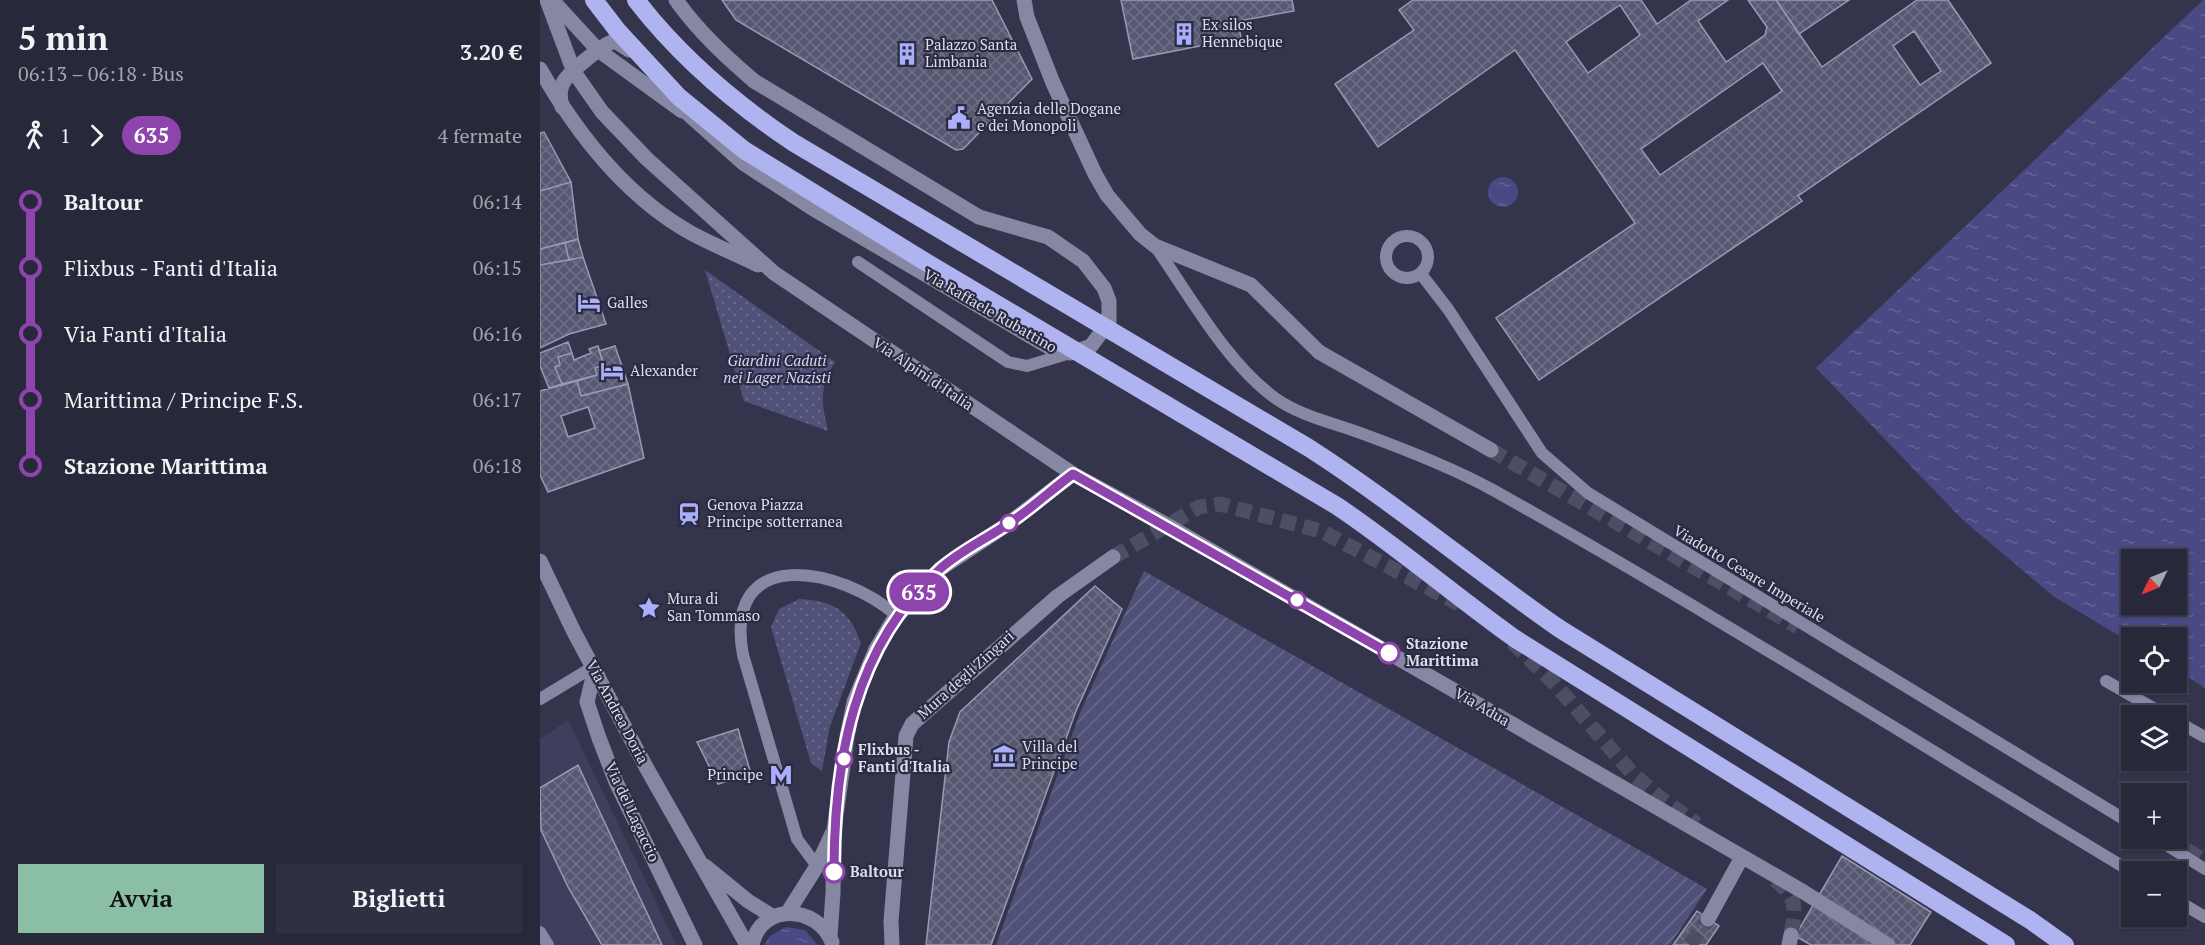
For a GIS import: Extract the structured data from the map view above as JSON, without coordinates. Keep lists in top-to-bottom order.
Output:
{
  "streets": {
    "street": [
      "Via Raffaele Rubattino",
      "Via Alpini d'Italia",
      "Mura degli Zingari",
      "Via Adua",
      "Via Andrea Doria",
      "Via del Lagaccio"
    ],
    "lane": ["Viadotto Cesare Imperiale"]
  },
  "crossings": [
    ["Via Alpini d'Italia", "Via Adua"],
    ["Via Andrea Doria", "Via del Lagaccio"]
  ],
  "parks": ["Giardini Caduti nei Lager Nazisti"],
  "places": {
    "building": ["Ex silos Hennebique", "Palazzo Santa Limbania"],
    "public building": ["Agenzia delle Dogane e dei Monopoli"],
    "hotel": ["Galles", "Alexander"],
    "station": ["Genova Piazza Principe sotterranea"],
    "place": ["Mura di San Tommaso"],
    "other": ["Stazione Marittima", "Flixbus - Fanti d'Italia", "Baltour"],
    "museum": ["Villa del Principe"],
    "metro station": ["Principe"]
  },
  "lines": ["bus line 635"],
  "north": "bottom left",
  "page": {
    "heading": ["5 min", "06:13 – 06:18 · Bus", "3.20 €"],
    "on_map": "635",
    "legs": ["1", "635", "4 fermate"],
    "list": [
      {
        "name": "Baltour",
        "value": "06:14"
      },
      {
        "name": "Flixbus - Fanti d'Italia",
        "value": "06:15"
      },
      {
        "name": "Via Fanti d'Italia",
        "value": "06:16"
      },
      {
        "name": "Marittima / Principe F.S.",
        "value": "06:17"
      },
      {
        "name": "Stazione Marittima",
        "value": "06:18"
      }
    ],
    "map_buttons": ["+", "−"],
    "buttons": ["Avvia", "Biglietti"]
  }
}
